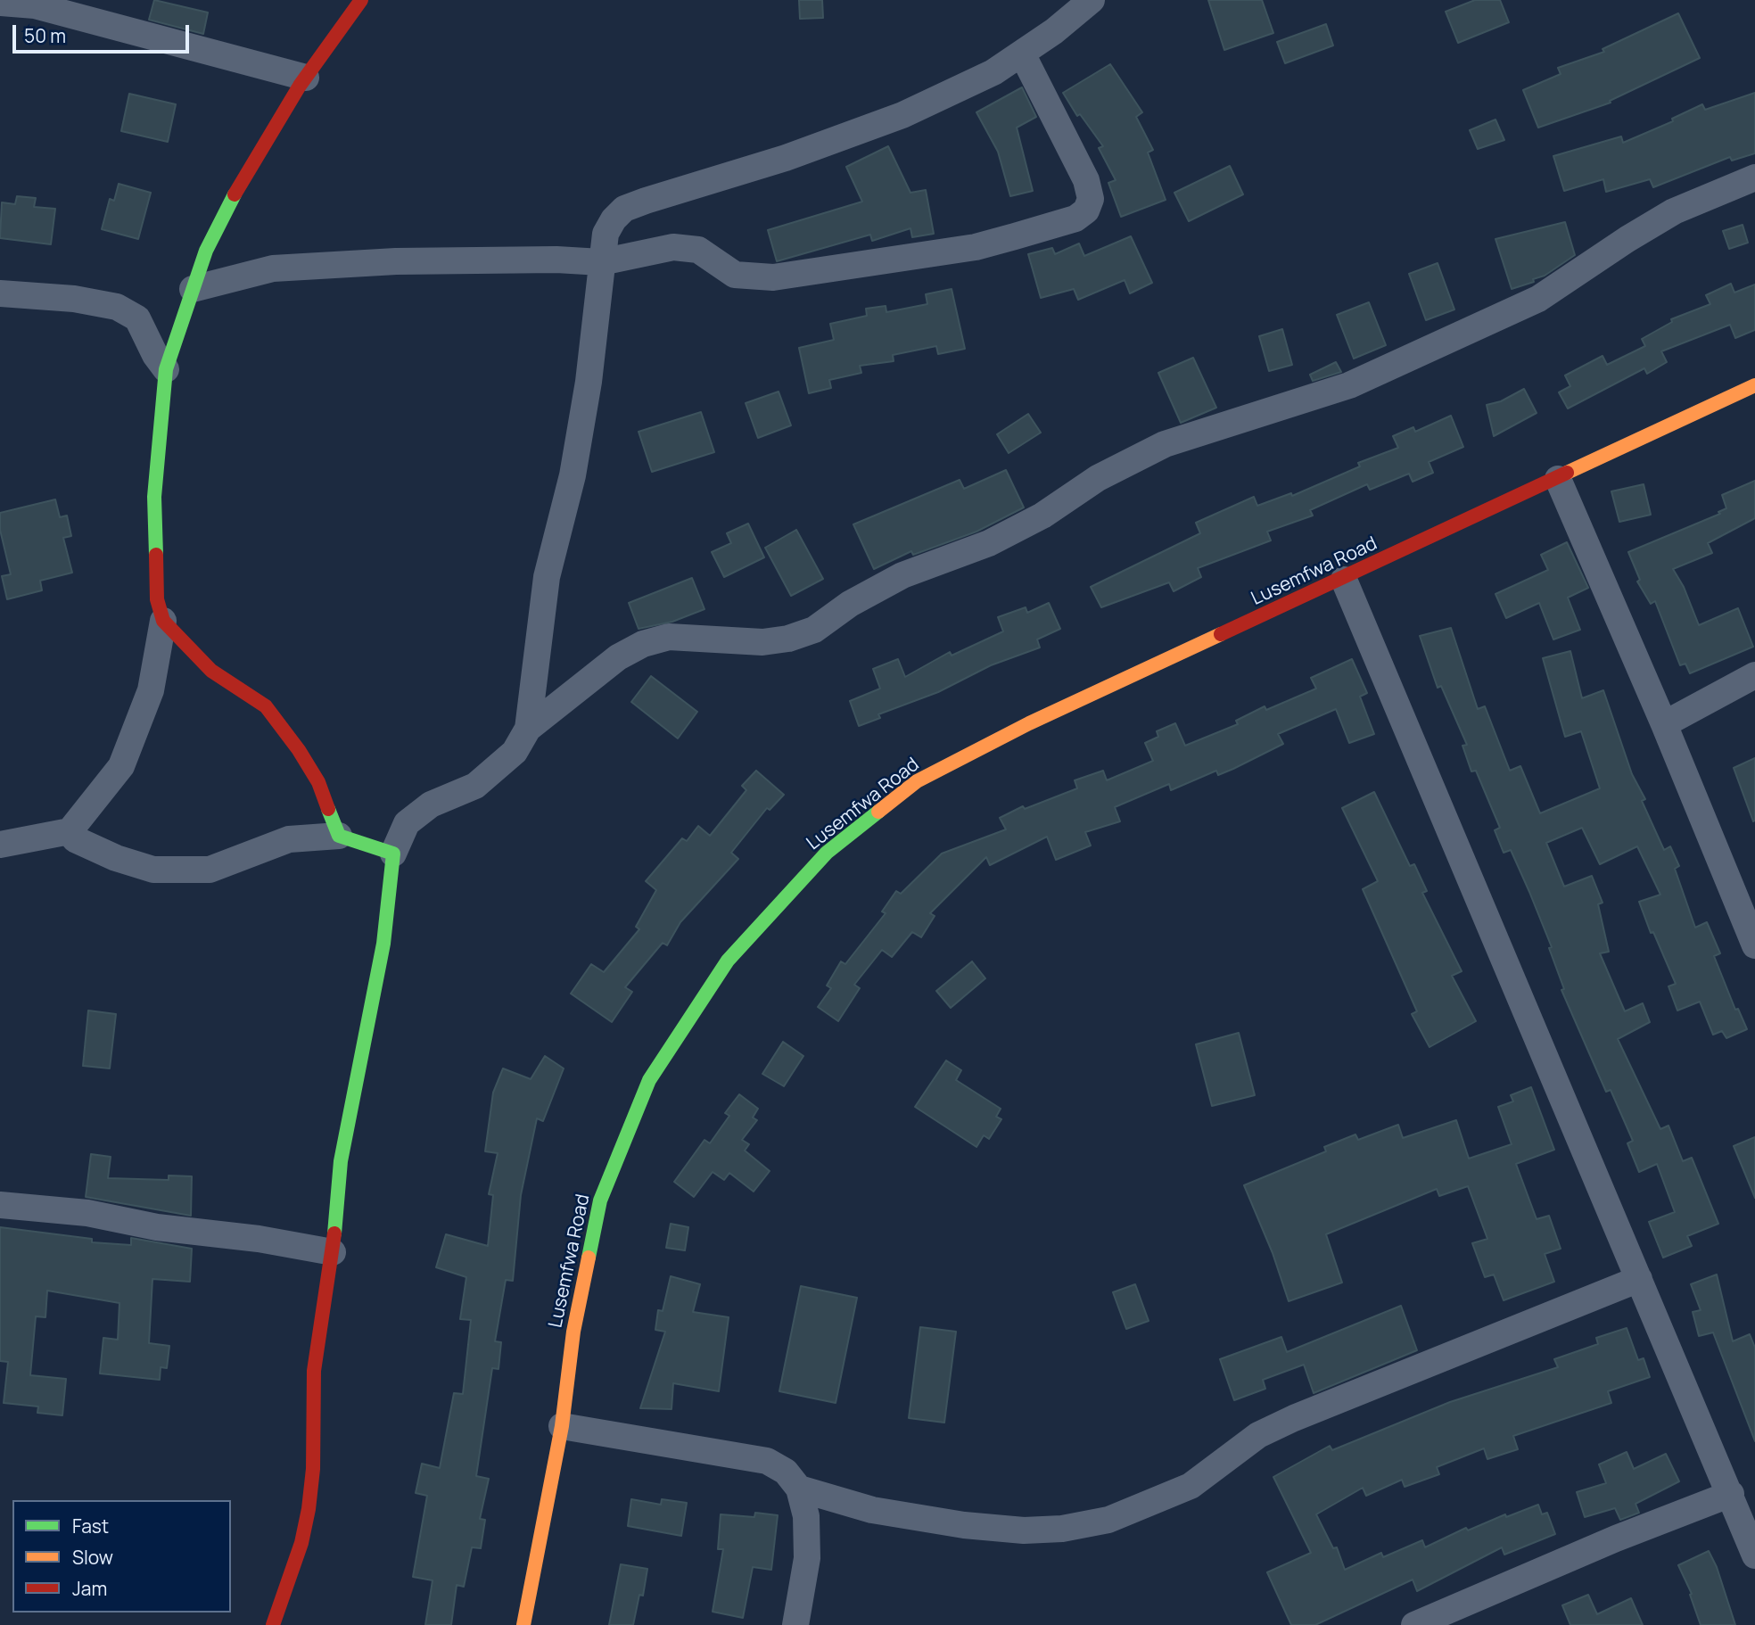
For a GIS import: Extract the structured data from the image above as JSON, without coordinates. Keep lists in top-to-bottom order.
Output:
{
  "streets": {
    "street": ["Lusemfwa Road"]
  },
  "legend": ["Fast", "Slow", "Jam"],
  "scale_bar": "50 m"
}
